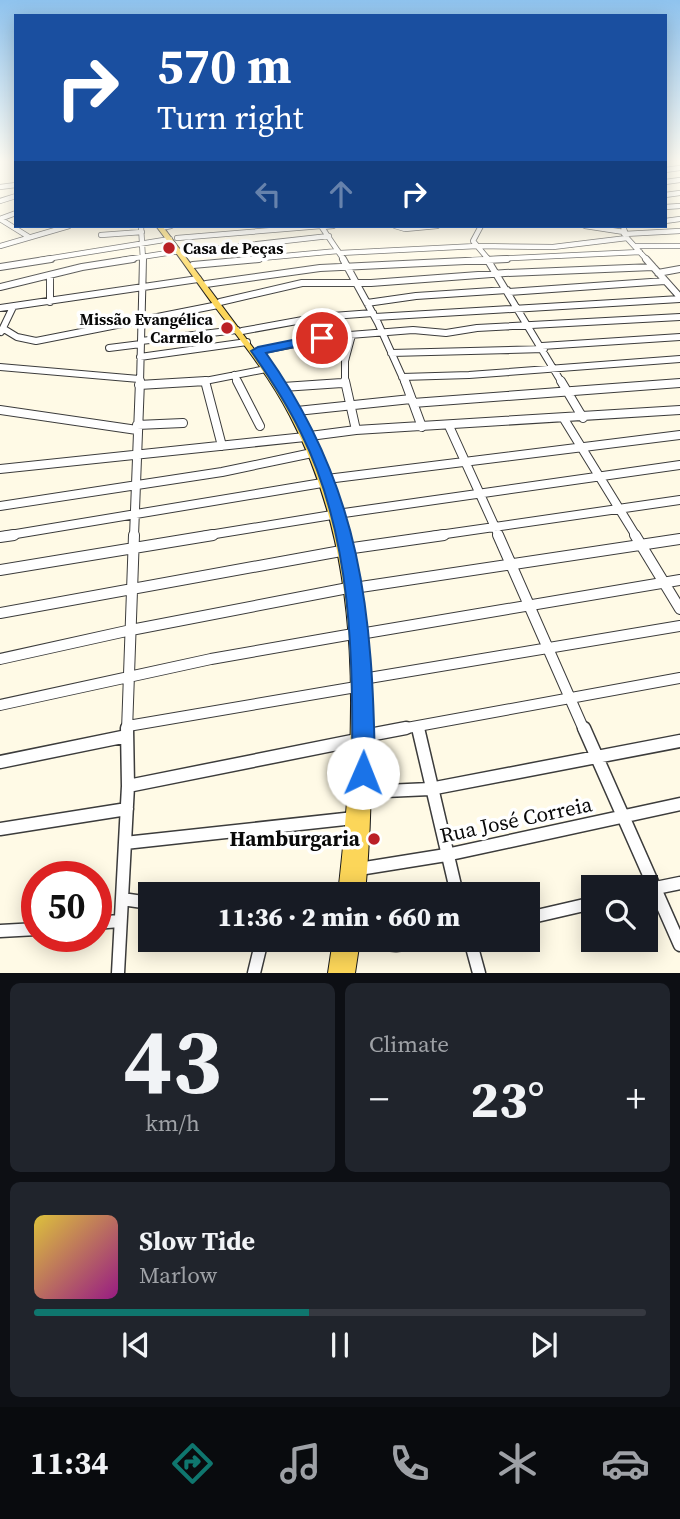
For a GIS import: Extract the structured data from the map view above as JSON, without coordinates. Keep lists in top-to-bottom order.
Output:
{
  "streets": {
    "street": ["Rua José Correia"]
  },
  "places": ["Casa de Peças", "Missão Evangélica Carmelo", "Hamburgaria"],
  "page": {
    "turn": ["570 m", "Turn right"],
    "limit": "50",
    "trip": "11:36 · 2 min · 660 m",
    "tile": [
      ["43", "km/h"],
      "Climate"
    ],
    "heat": ["−", "23°", "+"],
    "song": ["Slow Tide", "Marlow"],
    "tabs": "11:34"
  }
}
